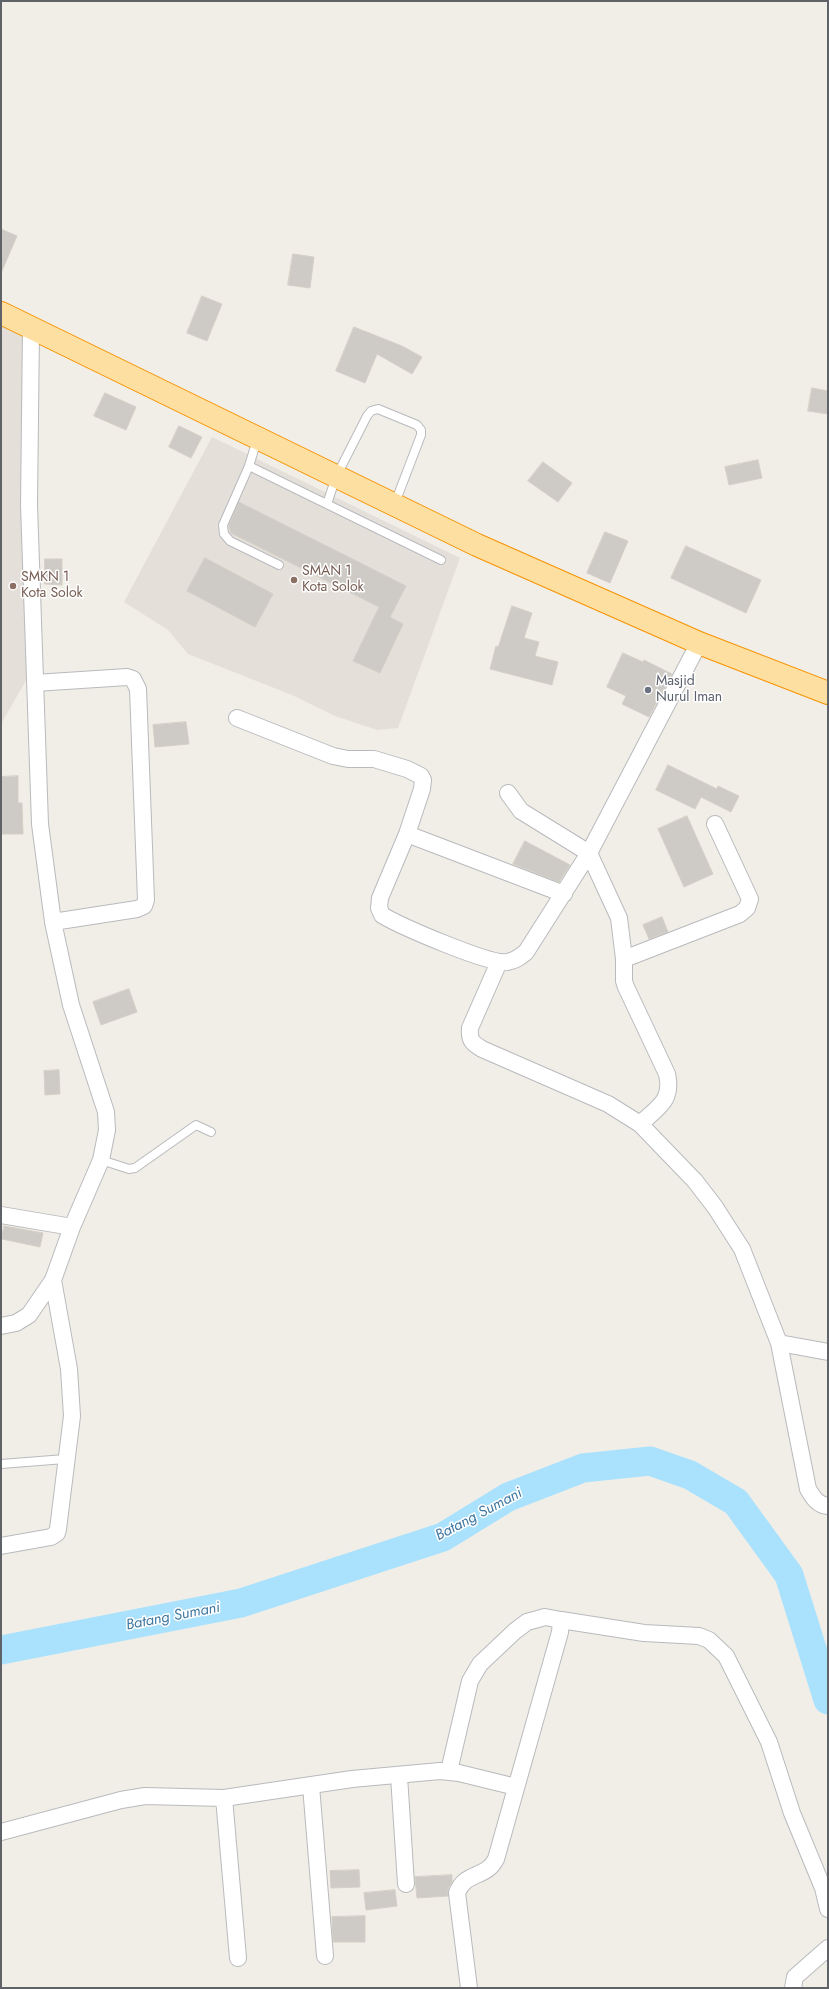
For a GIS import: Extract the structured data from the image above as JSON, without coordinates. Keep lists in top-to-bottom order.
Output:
{
  "water": ["Batang Sumani"],
  "places": ["SMAN 1 Kota Solok", "SMKN 1 Kota Solok", "Masjid Nurul Iman"]
}
